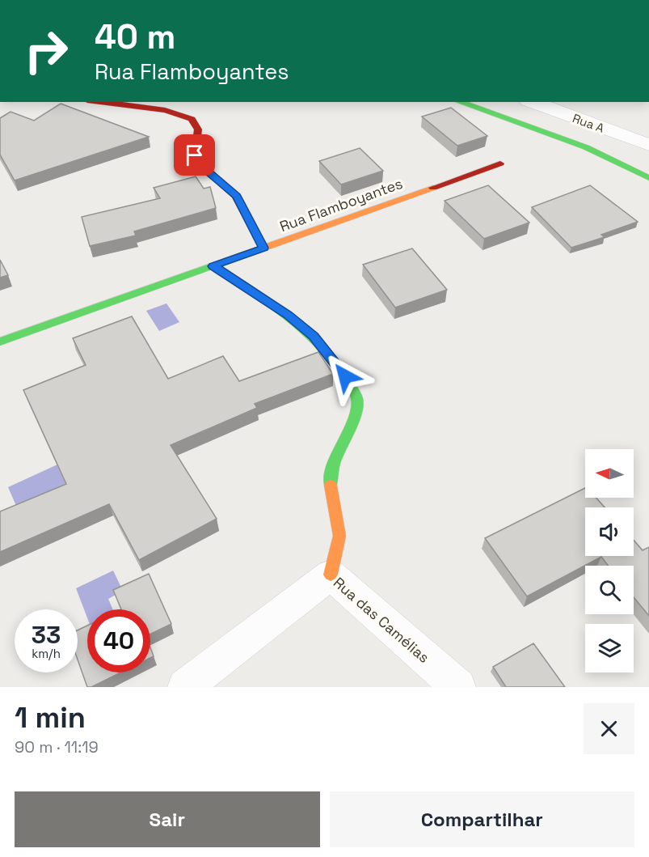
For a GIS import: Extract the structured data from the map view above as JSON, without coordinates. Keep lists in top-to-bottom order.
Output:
{
  "streets": {
    "street": ["Rua A", "Rua Flamboyantes", "Rua das Camélias"]
  },
  "crossings": [
    ["Rua Flamboyantes", "Rua das Camélias"]
  ],
  "north": "left",
  "page": {
    "turn": ["40 m", "Rua Flamboyantes"],
    "speed": "33 km/h",
    "limit": "40",
    "heading": ["1 min", "90 m · 11:19"],
    "buttons": ["Sair", "Compartilhar"]
  }
}
